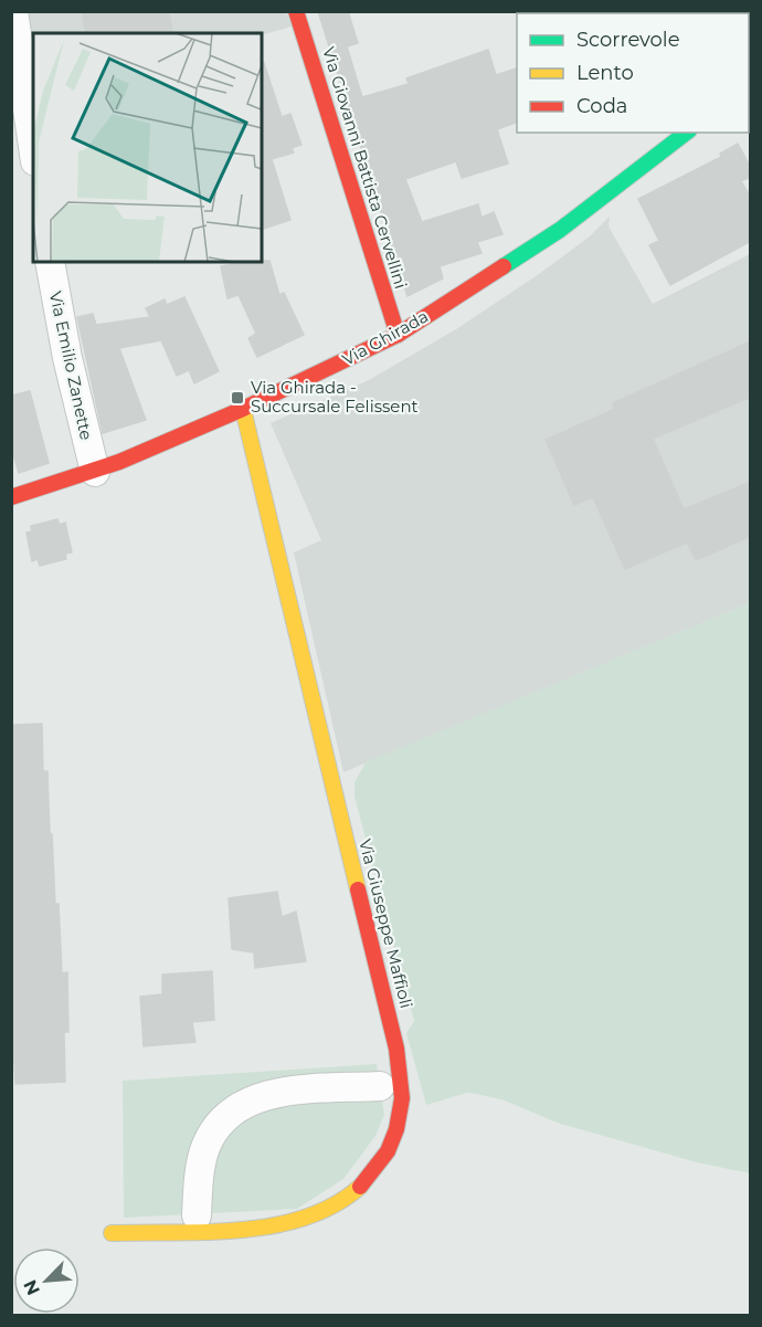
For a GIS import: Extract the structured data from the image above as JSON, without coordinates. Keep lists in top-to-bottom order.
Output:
{
  "streets": {
    "street": [
      "Via Giovanni Battista Cervellini",
      "Via Ghirada",
      "Via Emilio Zanette",
      "Via Giuseppe Maffioli"
    ]
  },
  "crossings": [
    ["Via Giovanni Battista Cervellini", "Via Ghirada"],
    ["Via Ghirada", "Via Emilio Zanette"],
    ["Via Ghirada", "Via Giuseppe Maffioli"]
  ],
  "places": {
    "transit": ["Via Ghirada - Succursale Felissent"]
  },
  "legend": ["Scorrevole", "Lento", "Coda"],
  "north": "bottom left"
}
